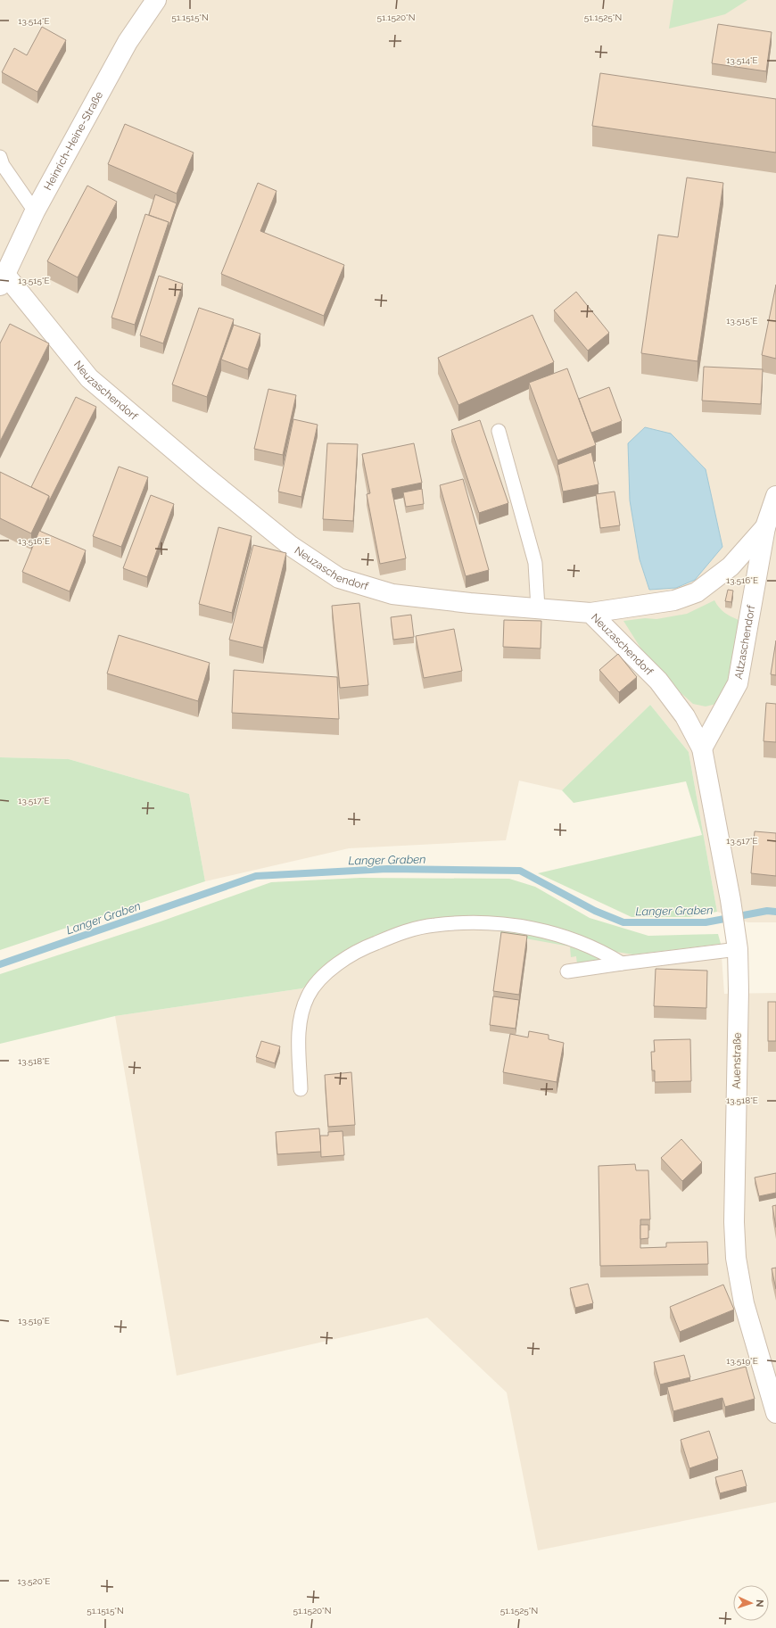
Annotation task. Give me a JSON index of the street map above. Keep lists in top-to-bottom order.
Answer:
{
  "streets": {
    "street": [
      "Heinrich-Heine-Straße",
      "Neuzaschendorf",
      "Altzaschendorf",
      "Auenstraße"
    ]
  },
  "crossings": [
    ["Heinrich-Heine-Straße", "Neuzaschendorf"],
    ["Neuzaschendorf", "Altzaschendorf"],
    ["Neuzaschendorf", "Auenstraße"],
    ["Altzaschendorf", "Auenstraße"]
  ],
  "water": ["Langer Graben"],
  "north": "right",
  "coordinates": [
    "51.1515°N",
    "51.1520°N",
    "51.1525°N",
    "13.514°E",
    "13.515°E",
    "13.516°E",
    "13.517°E",
    "13.518°E",
    "13.519°E",
    "13.520°E"
  ]
}
